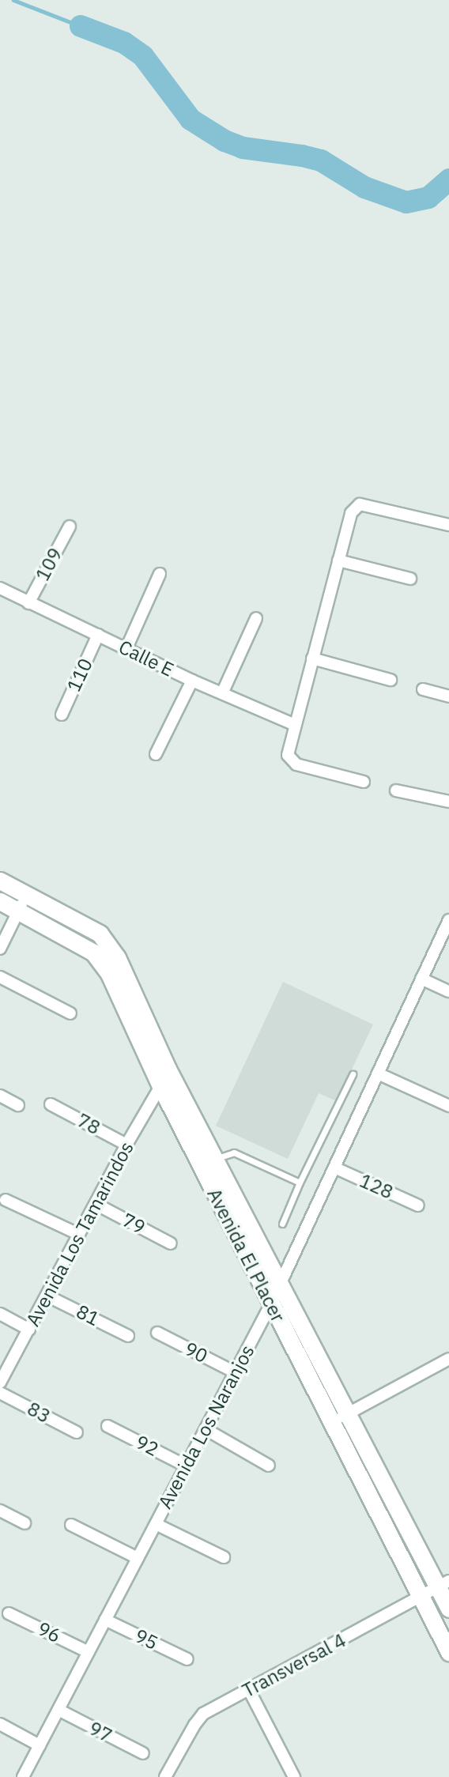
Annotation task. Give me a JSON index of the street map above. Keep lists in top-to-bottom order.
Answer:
{
  "streets": {
    "street": [
      "109",
      "Calle E",
      "110",
      "78",
      "128",
      "79",
      "Avenida Los Tamarindos",
      "Avenida El Placer",
      "81",
      "90",
      "83",
      "Avenida Los Naranjos",
      "92",
      "96",
      "95",
      "Transversal 4",
      "97"
    ]
  },
  "crossings": [
    ["109", "Calle E"],
    ["Calle E", "110"],
    ["78", "Avenida Los Tamarindos"],
    ["128", "Avenida Los Naranjos"],
    ["79", "Avenida Los Tamarindos"],
    ["Avenida Los Tamarindos", "Avenida El Placer"],
    ["Avenida Los Tamarindos", "81"],
    ["Avenida El Placer", "Avenida Los Naranjos"],
    ["Avenida El Placer", "Transversal 4"],
    ["90", "Avenida Los Naranjos"],
    ["Avenida Los Naranjos", "92"],
    ["Avenida Los Naranjos", "96"],
    ["Avenida Los Naranjos", "95"],
    ["Avenida Los Naranjos", "97"]
  ]
}
